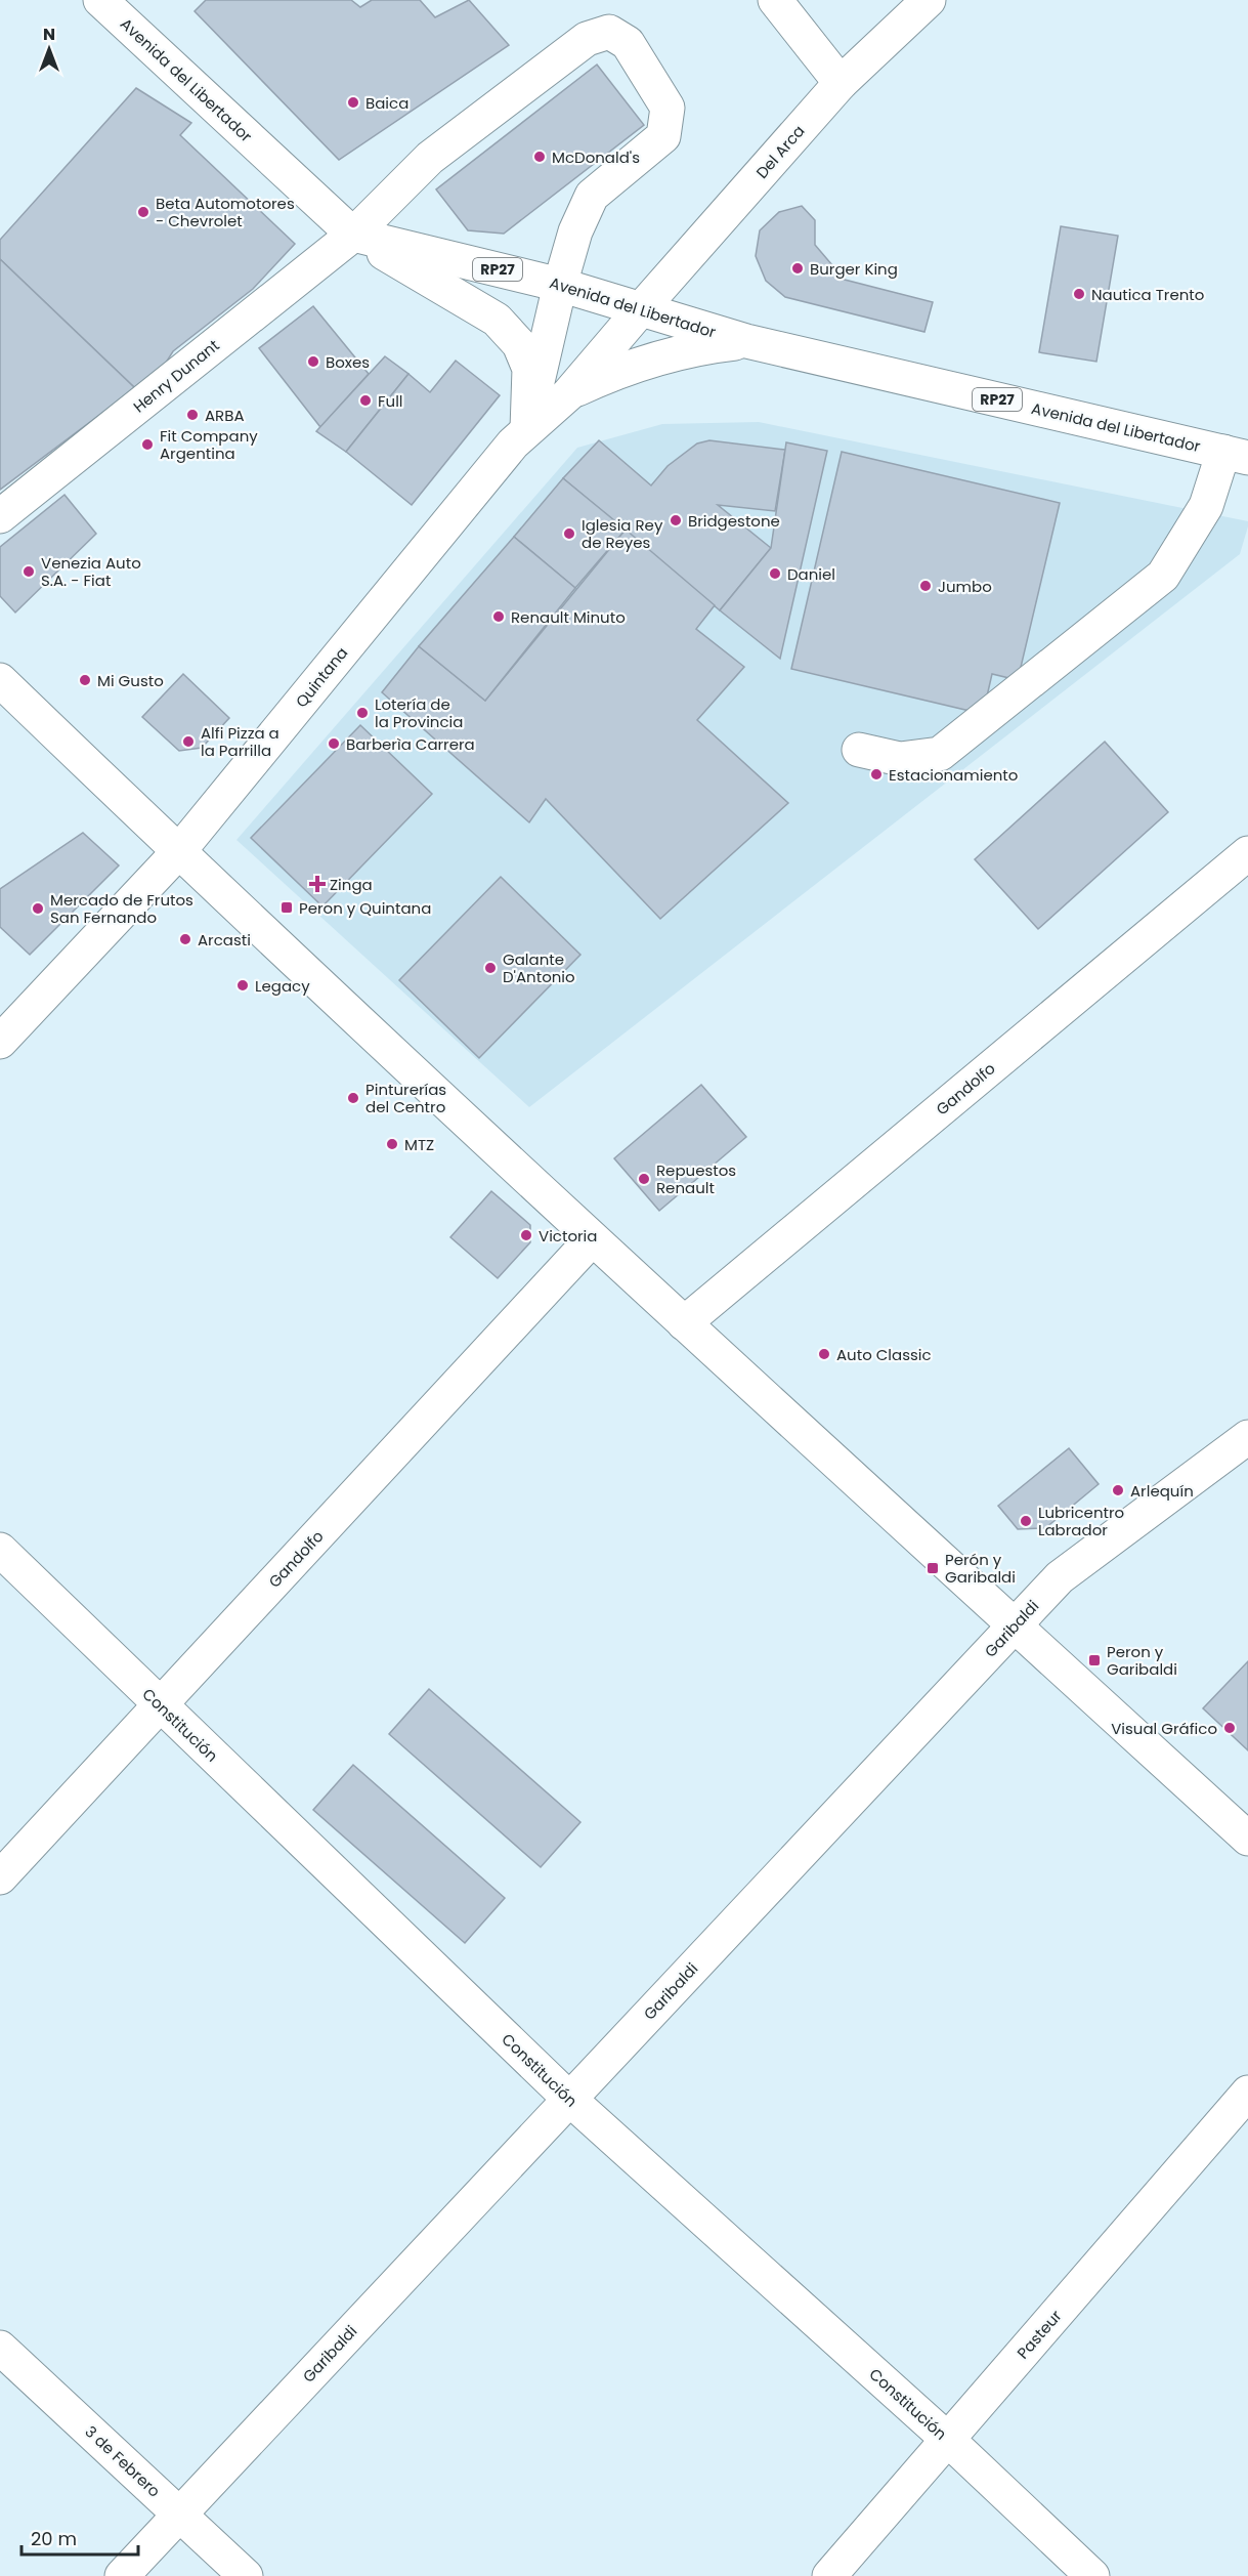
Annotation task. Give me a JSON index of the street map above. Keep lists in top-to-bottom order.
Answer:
{
  "streets": {
    "street": [
      "Avenida del Libertador",
      "Del Arca",
      "RP27",
      "Henry Dunant",
      "Quintana",
      "Gandolfo",
      "Garibaldi",
      "Constitución",
      "Pasteur",
      "3 de Febrero"
    ]
  },
  "crossings": [
    ["Avenida del Libertador", "Del Arca"],
    ["Avenida del Libertador", "RP27"],
    ["Avenida del Libertador", "Henry Dunant"],
    ["Avenida del Libertador", "Quintana"],
    ["Del Arca", "Quintana"],
    ["RP27", "Henry Dunant"],
    ["RP27", "Quintana"],
    ["Henry Dunant", "Quintana"],
    ["Gandolfo", "Constitución"],
    ["Garibaldi", "Constitución"],
    ["Garibaldi", "3 de Febrero"],
    ["Constitución", "Pasteur"]
  ],
  "places": {
    "other": [
      "Baica",
      "McDonald's",
      "Beta Automotores - Chevrolet",
      "Burger King",
      "Nautica Trento",
      "Boxes",
      "Full",
      "ARBA",
      "Fit Company Argentina",
      "Bridgestone",
      "Iglesia Rey de Reyes",
      "Venezia Auto S.A. - Fiat",
      "Daniel",
      "Jumbo",
      "Renault Minuto",
      "Mi Gusto",
      "Lotería de la Provincia",
      "Alfi Pizza a la Parrilla",
      "Barberìa Carrera",
      "Estacionamiento",
      "Mercado de Frutos San Fernando",
      "Arcasti",
      "Galante D'Antonio",
      "Legacy",
      "Pinturerías del Centro",
      "MTZ",
      "Repuestos Renault",
      "Victoria",
      "Auto Classic",
      "Arlequín",
      "Lubricentro Labrador",
      "Visual Gráfico"
    ],
    "health": ["Zinga"],
    "transit": ["Peron y Quintana", "Perón y Garibaldi", "Peron y Garibaldi"]
  },
  "scale_bar": "20 m",
  "north": "top"
}
